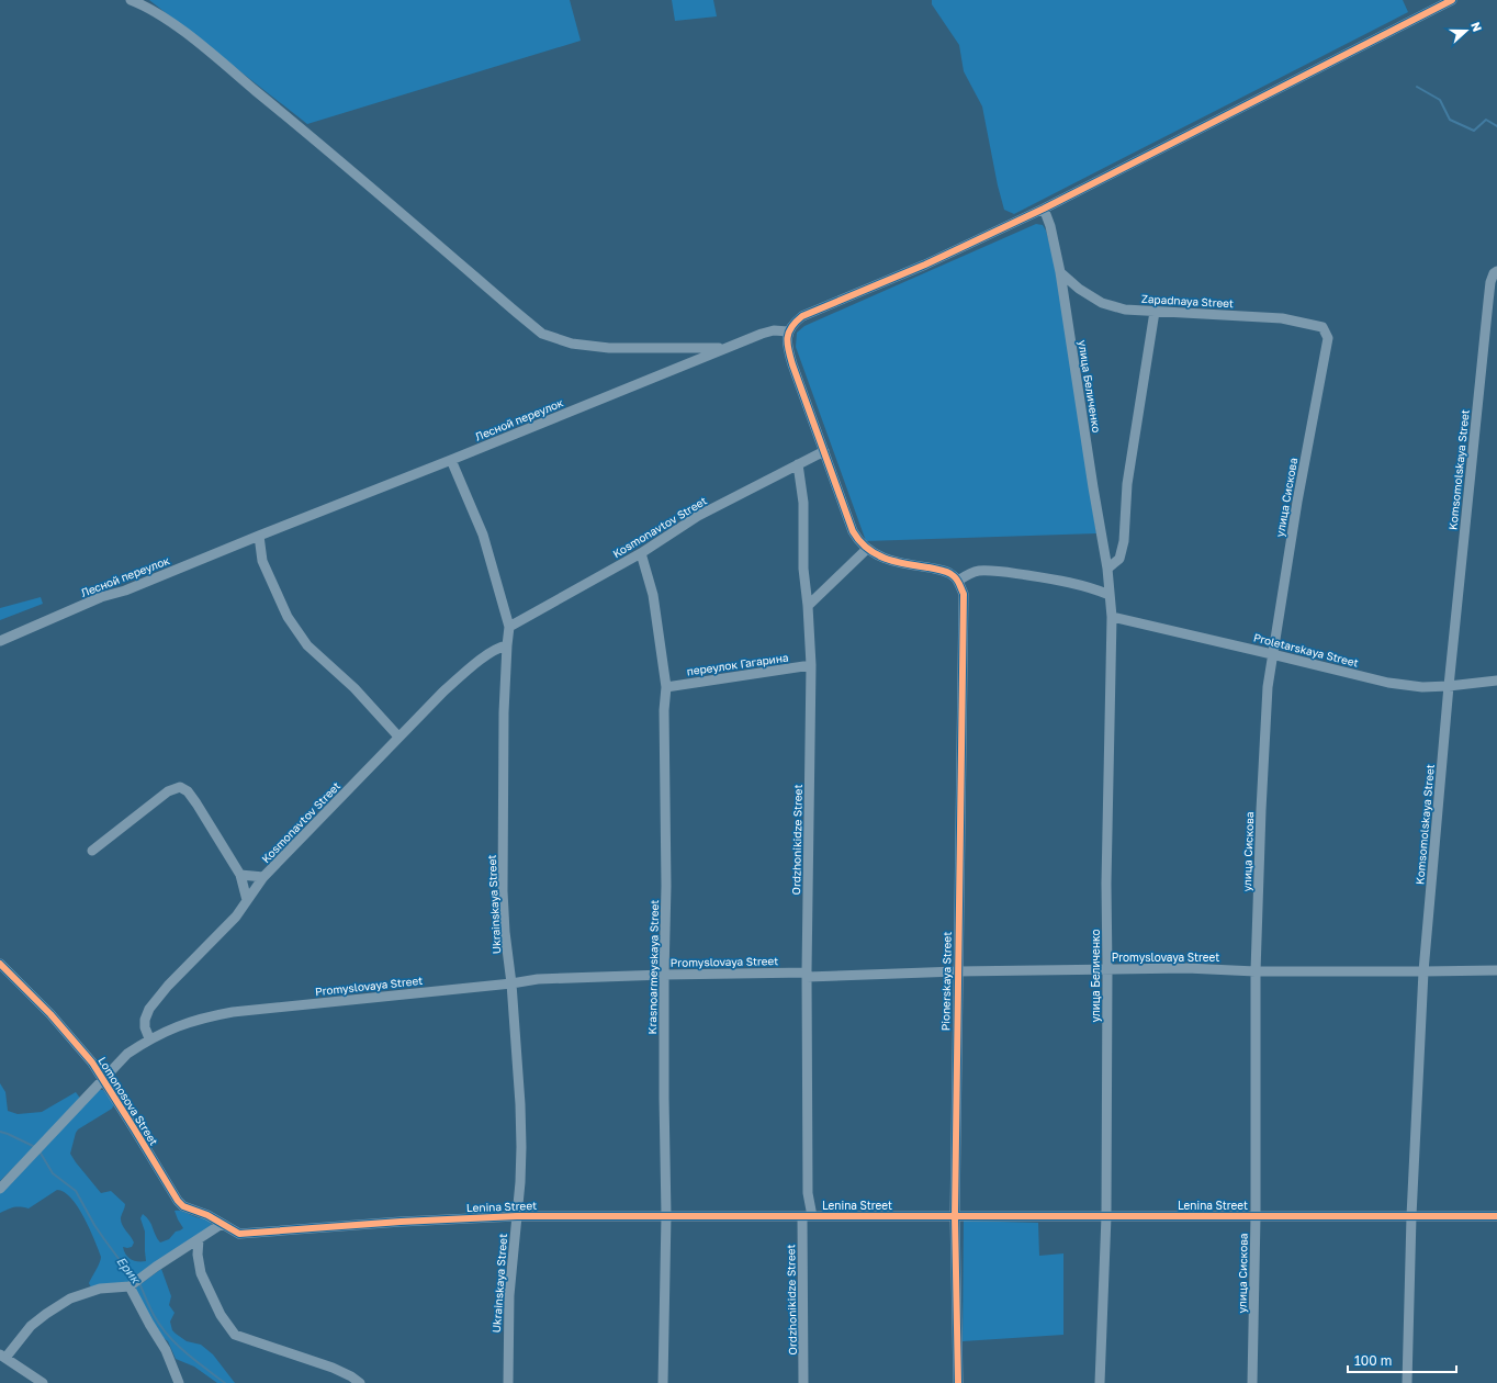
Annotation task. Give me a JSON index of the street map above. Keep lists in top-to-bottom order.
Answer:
{
  "streets": {
    "street": [
      "Zapadnaya Street",
      "улица Беличенко",
      "Лесной переулок",
      "Komsomolskaya Street",
      "улица Сискова",
      "Kosmonavtov Street",
      "Proletarskaya Street",
      "переулок Гагарина",
      "Ordzhonikidze Street",
      "Ukrainskaya Street",
      "Promyslovaya Street",
      "Krasnoarmeyskaya Street",
      "Pionerskaya Street",
      "Lomonosova Street",
      "Lenina Street"
    ]
  },
  "crossings": [
    ["Zapadnaya Street", "улица Беличенко"],
    ["Zapadnaya Street", "улица Сискова"],
    ["улица Беличенко", "Proletarskaya Street"],
    ["улица Беличенко", "Promyslovaya Street"],
    ["улица Беличенко", "Lenina Street"],
    ["Лесной переулок", "Ukrainskaya Street"],
    ["Komsomolskaya Street", "Proletarskaya Street"],
    ["Komsomolskaya Street", "Promyslovaya Street"],
    ["Komsomolskaya Street", "Lenina Street"],
    ["улица Сискова", "Proletarskaya Street"],
    ["улица Сискова", "Promyslovaya Street"],
    ["улица Сискова", "Lenina Street"],
    ["Kosmonavtov Street", "Ordzhonikidze Street"],
    ["Kosmonavtov Street", "Ukrainskaya Street"],
    ["Kosmonavtov Street", "Promyslovaya Street"],
    ["Kosmonavtov Street", "Krasnoarmeyskaya Street"],
    ["переулок Гагарина", "Ordzhonikidze Street"],
    ["переулок Гагарина", "Krasnoarmeyskaya Street"],
    ["Ordzhonikidze Street", "Promyslovaya Street"],
    ["Ordzhonikidze Street", "Lenina Street"],
    ["Ukrainskaya Street", "Promyslovaya Street"],
    ["Ukrainskaya Street", "Lenina Street"],
    ["Promyslovaya Street", "Krasnoarmeyskaya Street"],
    ["Promyslovaya Street", "Pionerskaya Street"],
    ["Promyslovaya Street", "Lomonosova Street"],
    ["Krasnoarmeyskaya Street", "Lenina Street"],
    ["Pionerskaya Street", "Lenina Street"],
    ["Lomonosova Street", "Lenina Street"]
  ],
  "water": ["Ерик"],
  "scale_bar": "100 m",
  "north": "right"
}
